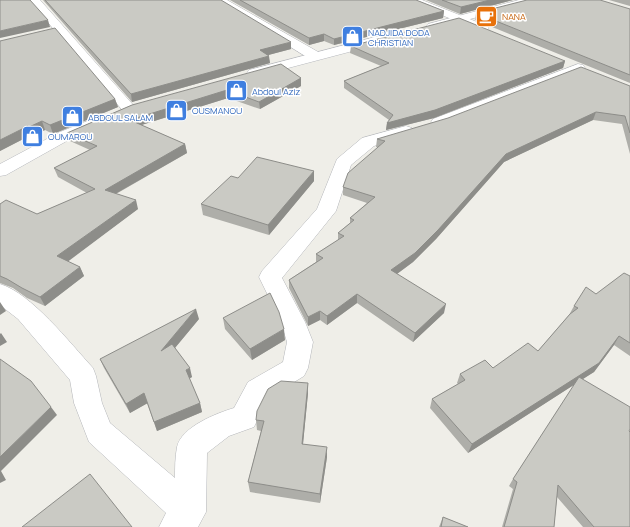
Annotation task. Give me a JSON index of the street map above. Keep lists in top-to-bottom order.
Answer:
{
  "places": {
    "cafe": ["NANA"],
    "shop": [
      "NADJIDA DODA CHRISTIAN",
      "Abdoul Aziz",
      "OUSMANOU",
      "ABDOUL SALAM",
      "OUMAROU"
    ]
  }
}
